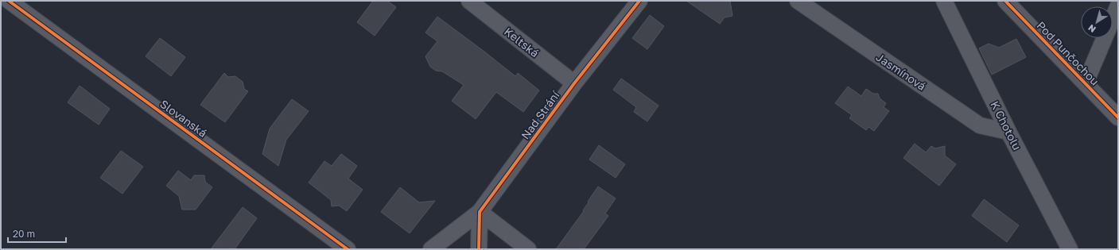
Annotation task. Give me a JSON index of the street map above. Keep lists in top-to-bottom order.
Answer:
{
  "streets": {
    "street": [
      "Keltská",
      "Pod Punčochou",
      "Jasmínová",
      "Nad Strání",
      "Slovanská",
      "K Chotolu"
    ]
  },
  "crossings": [
    ["Keltská", "Nad Strání"],
    ["Jasmínová", "K Chotolu"]
  ],
  "scale_bar": "20 m",
  "north": "bottom left"
}
